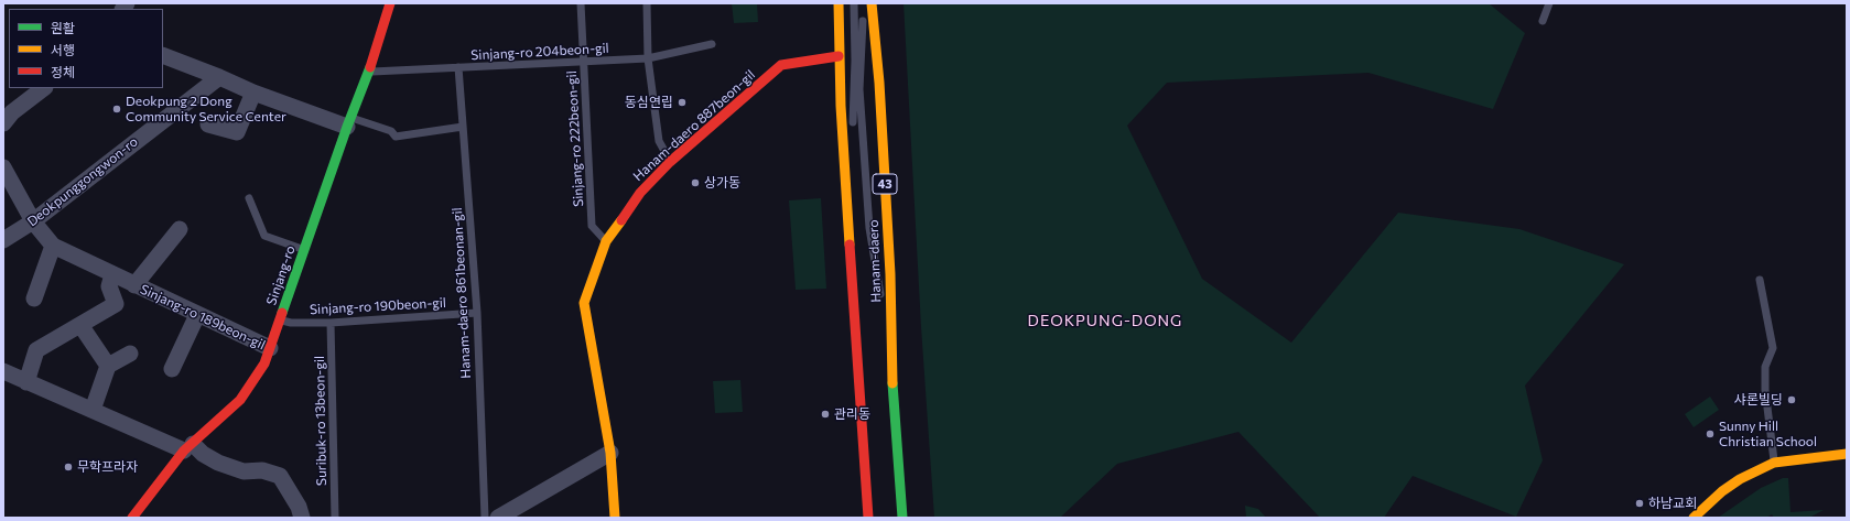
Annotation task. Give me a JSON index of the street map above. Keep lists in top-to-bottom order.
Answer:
{
  "streets": {
    "street": [
      "Hanam-daero 887beon-gil",
      "Deokpunggongwon-ro",
      "43",
      "Hanam-daero",
      "Sinjang-ro",
      "Sinjang-ro 189beon-gil"
    ],
    "lane": [
      "Sinjang-ro 204beon-gil",
      "Sinjang-ro 222beon-gil",
      "Hanam-daero 861beonan-gil",
      "Sinjang-ro 190beon-gil",
      "Suribuk-ro 13beon-gil"
    ]
  },
  "crossings": [
    ["Sinjang-ro 204beon-gil", "Sinjang-ro 222beon-gil"],
    ["Sinjang-ro 204beon-gil", "Sinjang-ro"],
    ["Sinjang-ro 204beon-gil", "Hanam-daero 861beonan-gil"],
    ["Hanam-daero 887beon-gil", "Sinjang-ro 222beon-gil"],
    ["Hanam-daero 887beon-gil", "Hanam-daero"],
    ["Deokpunggongwon-ro", "Sinjang-ro 189beon-gil"],
    ["Sinjang-ro", "Sinjang-ro 190beon-gil"],
    ["Sinjang-ro", "Sinjang-ro 189beon-gil"],
    ["Hanam-daero 861beonan-gil", "Sinjang-ro 190beon-gil"],
    ["Sinjang-ro 190beon-gil", "Suribuk-ro 13beon-gil"]
  ],
  "districts": ["DEOKPUNG-DONG"],
  "places": [
    "동심연립",
    "Deokpung 2 Dong Community Service Center",
    "상가동",
    "샤론빌딩",
    "관리동",
    "Sunny Hill Christian School",
    "무학프라자",
    "하남교회"
  ],
  "legend": ["원활", "서행", "정체"]
}
